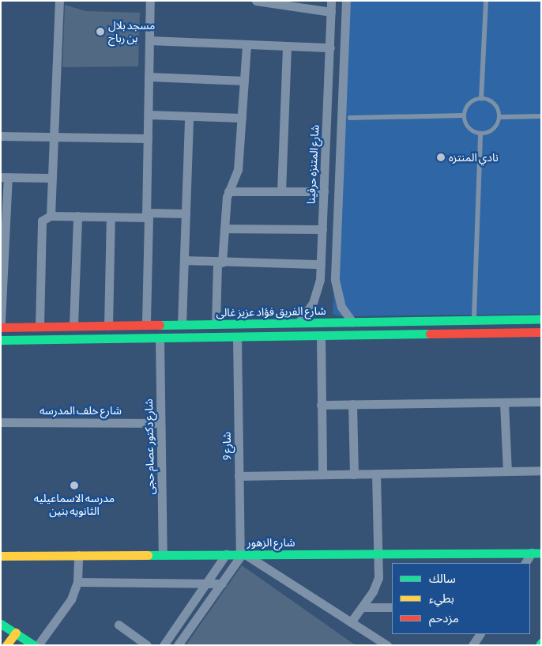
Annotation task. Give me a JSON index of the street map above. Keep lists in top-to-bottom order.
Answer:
{
  "streets": {
    "street": [
      "شارع المتنزه حرفينا",
      "شارع الفريق فؤاد عزيز غالى",
      "شارع خلف المدرسه",
      "شارع 9",
      "شارع دكتور عصام حجى",
      "شارع الزهور"
    ]
  },
  "crossings": [
    ["شارع المتنزه حرفينا", "شارع الفريق فؤاد عزيز غالى"],
    ["شارع خلف المدرسه", "شارع دكتور عصام حجى"],
    ["شارع 9", "شارع الزهور"],
    ["شارع دكتور عصام حجى", "شارع الزهور"]
  ],
  "places": ["مسجد بلال بن رباح", "نادي المنتزه", "مدرسه الاسماعيليه الثانويه بنين"],
  "legend": ["سالك", "بطيء", "مزدحم"]
}
